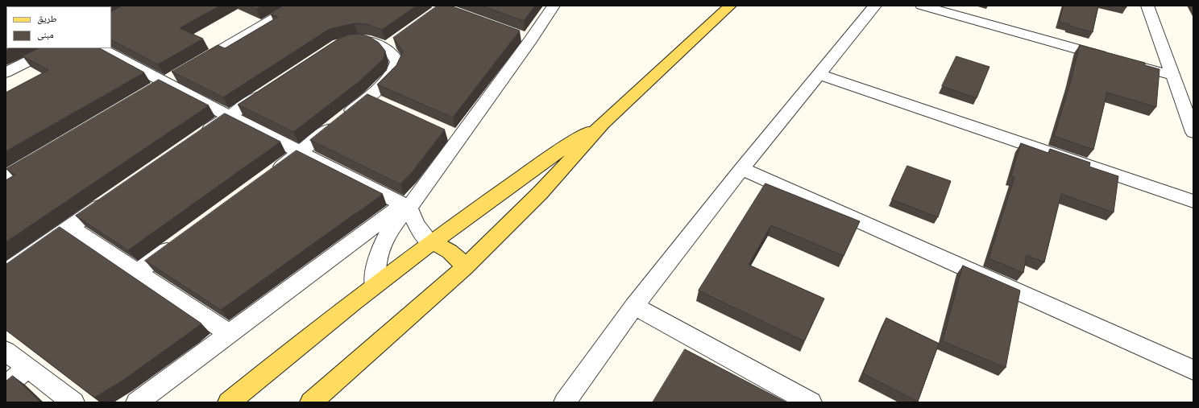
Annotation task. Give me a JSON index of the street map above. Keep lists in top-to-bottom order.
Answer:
{
  "legend": ["طريق", "مبنى"]
}
